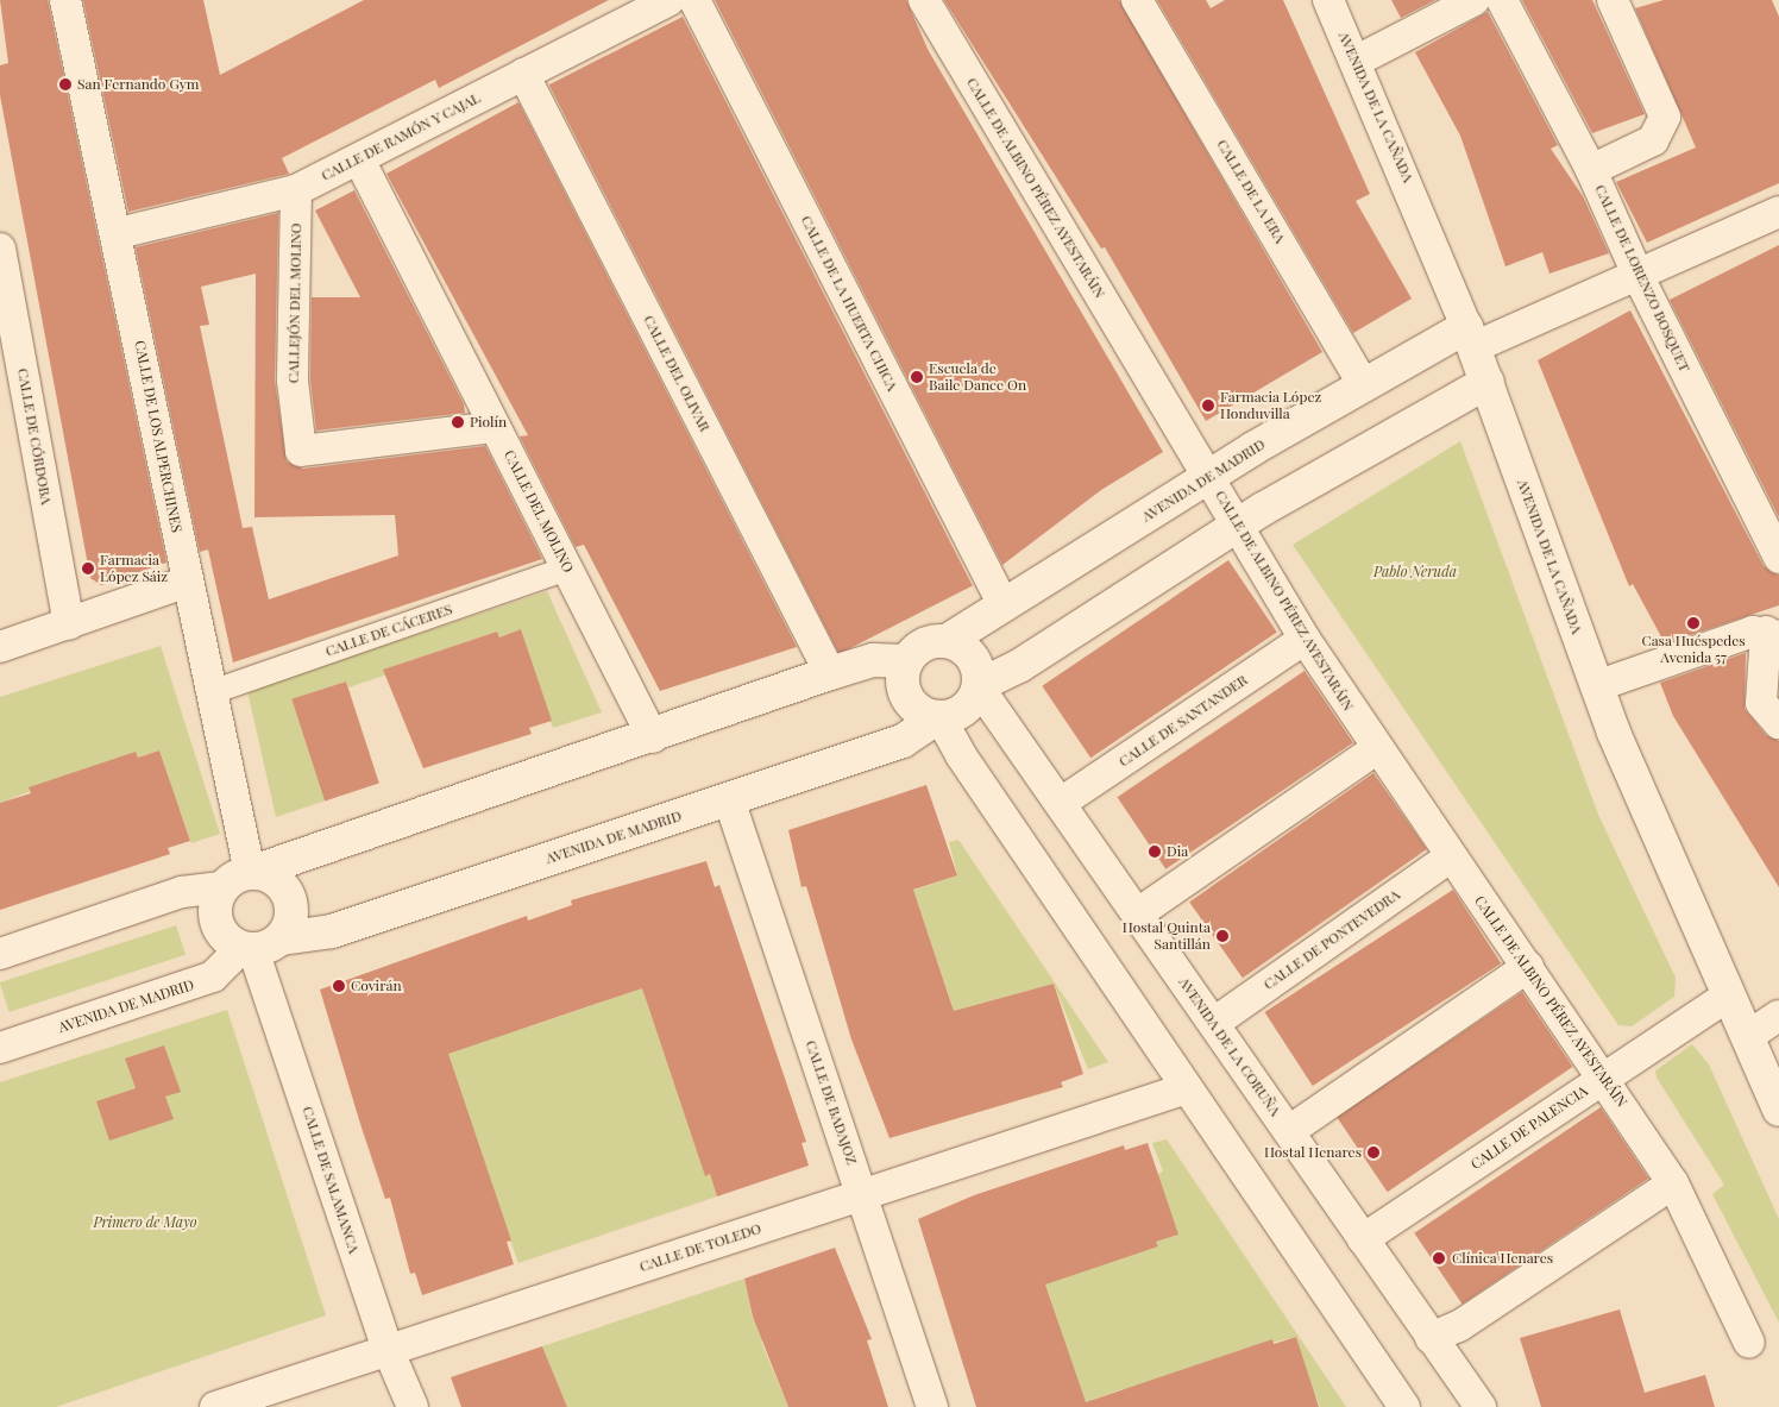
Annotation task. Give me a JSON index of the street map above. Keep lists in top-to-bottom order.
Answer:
{
  "streets": {
    "street": [
      "AVENIDA DE LA CAÑADA",
      "CALLE DE RAMÓN Y CAJAL",
      "CALLE DE ALBINO PÉREZ AYESTARÁIN",
      "CALLE DE LA ERA",
      "CALLE DE LORENZO BOSQUET",
      "CALLEJÓN DEL MOLINO",
      "CALLE DE LA HUERTA CHICA",
      "CALLE DEL OLIVAR",
      "CALLE DE CÓRDOBA",
      "CALLE DE LOS ALPERCHINES",
      "AVENIDA DE MADRID",
      "CALLE DEL MOLINO",
      "CALLE DE CÁCERES",
      "CALLE DE SANTANDER",
      "CALLE DE PONTEVEDRA",
      "AVENIDA DE LA CORUÑA",
      "CALLE DE BADAJOZ",
      "CALLE DE PALENCIA",
      "CALLE DE SALAMANCA",
      "CALLE DE TOLEDO"
    ]
  },
  "crossings": [
    ["AVENIDA DE LA CAÑADA", "AVENIDA DE MADRID"],
    ["AVENIDA DE LA CAÑADA", "CALLE DE PALENCIA"],
    ["CALLE DE RAMÓN Y CAJAL", "CALLEJÓN DEL MOLINO"],
    ["CALLE DE RAMÓN Y CAJAL", "CALLE DEL OLIVAR"],
    ["CALLE DE RAMÓN Y CAJAL", "CALLE DE LOS ALPERCHINES"],
    ["CALLE DE RAMÓN Y CAJAL", "CALLE DEL MOLINO"],
    ["CALLE DE ALBINO PÉREZ AYESTARÁIN", "AVENIDA DE MADRID"],
    ["CALLE DE ALBINO PÉREZ AYESTARÁIN", "CALLE DE SANTANDER"],
    ["CALLE DE ALBINO PÉREZ AYESTARÁIN", "CALLE DE PONTEVEDRA"],
    ["CALLE DE ALBINO PÉREZ AYESTARÁIN", "CALLE DE PALENCIA"],
    ["CALLE DE LA ERA", "AVENIDA DE MADRID"],
    ["CALLEJÓN DEL MOLINO", "CALLE DEL MOLINO"],
    ["CALLE DE LA HUERTA CHICA", "AVENIDA DE MADRID"],
    ["CALLE DE LOS ALPERCHINES", "AVENIDA DE MADRID"],
    ["CALLE DE LOS ALPERCHINES", "CALLE DE CÁCERES"],
    ["CALLE DE LOS ALPERCHINES", "CALLE DE SALAMANCA"],
    ["AVENIDA DE MADRID", "AVENIDA DE LA CORUÑA"],
    ["AVENIDA DE MADRID", "CALLE DE BADAJOZ"],
    ["AVENIDA DE MADRID", "CALLE DE SALAMANCA"],
    ["CALLE DEL MOLINO", "CALLE DE CÁCERES"],
    ["CALLE DE SANTANDER", "AVENIDA DE LA CORUÑA"],
    ["CALLE DE PONTEVEDRA", "AVENIDA DE LA CORUÑA"],
    ["AVENIDA DE LA CORUÑA", "CALLE DE PALENCIA"],
    ["CALLE DE BADAJOZ", "CALLE DE TOLEDO"],
    ["CALLE DE SALAMANCA", "CALLE DE TOLEDO"]
  ],
  "parks": ["Pablo Neruda", "Primero de Mayo"],
  "places": [
    "San Fernando Gym",
    "Escuela de Baile Dance On",
    "Farmacia López Honduvilla",
    "Piolín",
    "Farmacia López Sáiz",
    "Casa Huéspedes Avenida 57",
    "Dia",
    "Hostal Quinta Santillán",
    "Covirán",
    "Hostal Henares",
    "Clínica Henares"
  ]
}
